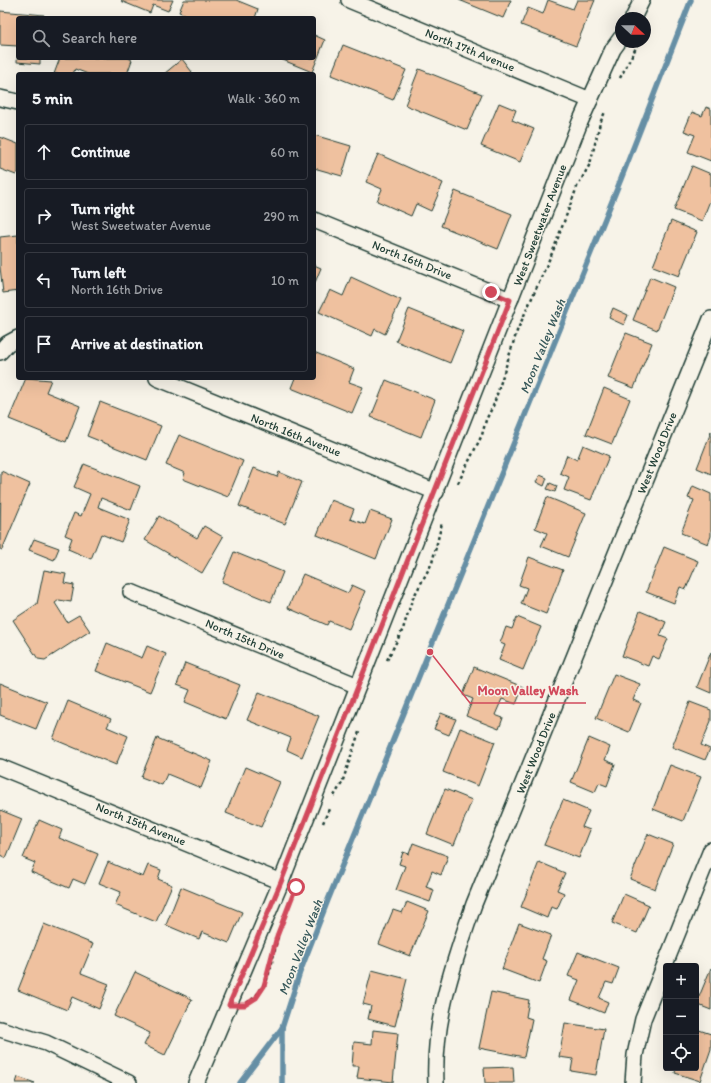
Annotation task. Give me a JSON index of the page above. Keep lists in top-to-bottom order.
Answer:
{
  "streets": {
    "street": [
      "North 17th Avenue",
      "West Sweetwater Avenue",
      "North 16th Drive",
      "North 16th Avenue",
      "West Wood Drive",
      "North 15th Drive",
      "North 15th Avenue"
    ]
  },
  "crossings": [
    ["North 17th Avenue", "West Sweetwater Avenue"],
    ["West Sweetwater Avenue", "North 16th Drive"],
    ["West Sweetwater Avenue", "North 16th Avenue"],
    ["West Sweetwater Avenue", "North 15th Drive"],
    ["West Sweetwater Avenue", "North 15th Avenue"]
  ],
  "water": ["Moon Valley Wash"],
  "places": ["Moon Valley Wash"],
  "north": "right",
  "page": {
    "search": "Search here",
    "heading": ["5 min", "Walk · 360 m"],
    "list": [
      ["Continue", "60 m"],
      ["Turn right", "West Sweetwater Avenue", "290 m"],
      ["Turn left", "North 16th Drive", "10 m"],
      "Arrive at destination"
    ],
    "map_buttons": ["+", "−"]
  }
}
